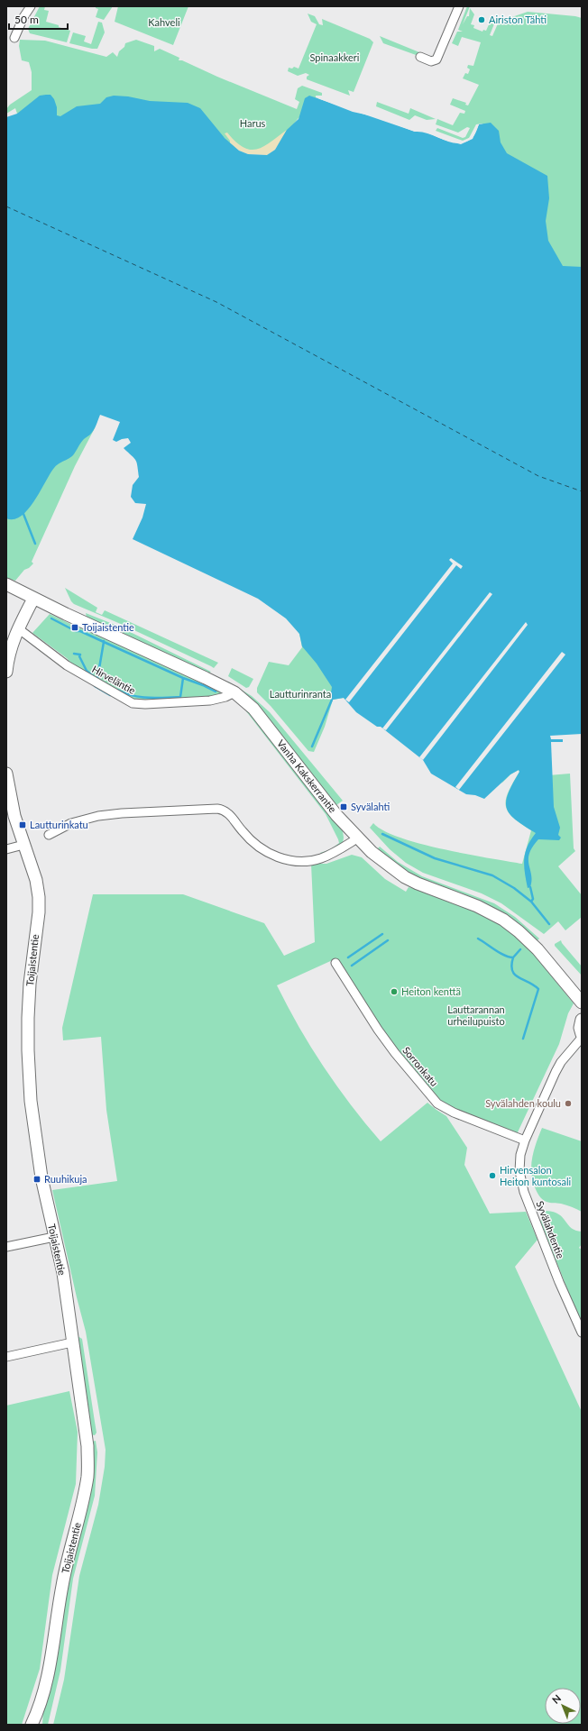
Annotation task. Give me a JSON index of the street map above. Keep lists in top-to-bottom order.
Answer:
{
  "streets": {
    "street": [
      "Hirveläntie",
      "Vanha Kakskerrantie",
      "Toijaistentie",
      "Sorronkatu",
      "Syvälahdentie"
    ]
  },
  "crossings": [
    ["Hirveläntie", "Vanha Kakskerrantie"],
    ["Sorronkatu", "Syvälahdentie"]
  ],
  "parks": [
    "Kahveli",
    "Spinaakkeri",
    "Harus",
    "Lautturinranta",
    "Lauttarannan urheilupuisto"
  ],
  "places": {
    "other": [
      "Airiston Tähti",
      "Heiton kenttä",
      "Syvälahden koulu",
      "Hirvensalon Heiton kuntosali"
    ],
    "transit": [
      "Toijaistentie",
      "Syvälahti",
      "Lautturinkatu",
      "Ruuhikuja"
    ]
  },
  "scale_bar": "50 m",
  "north": "top left"
}
